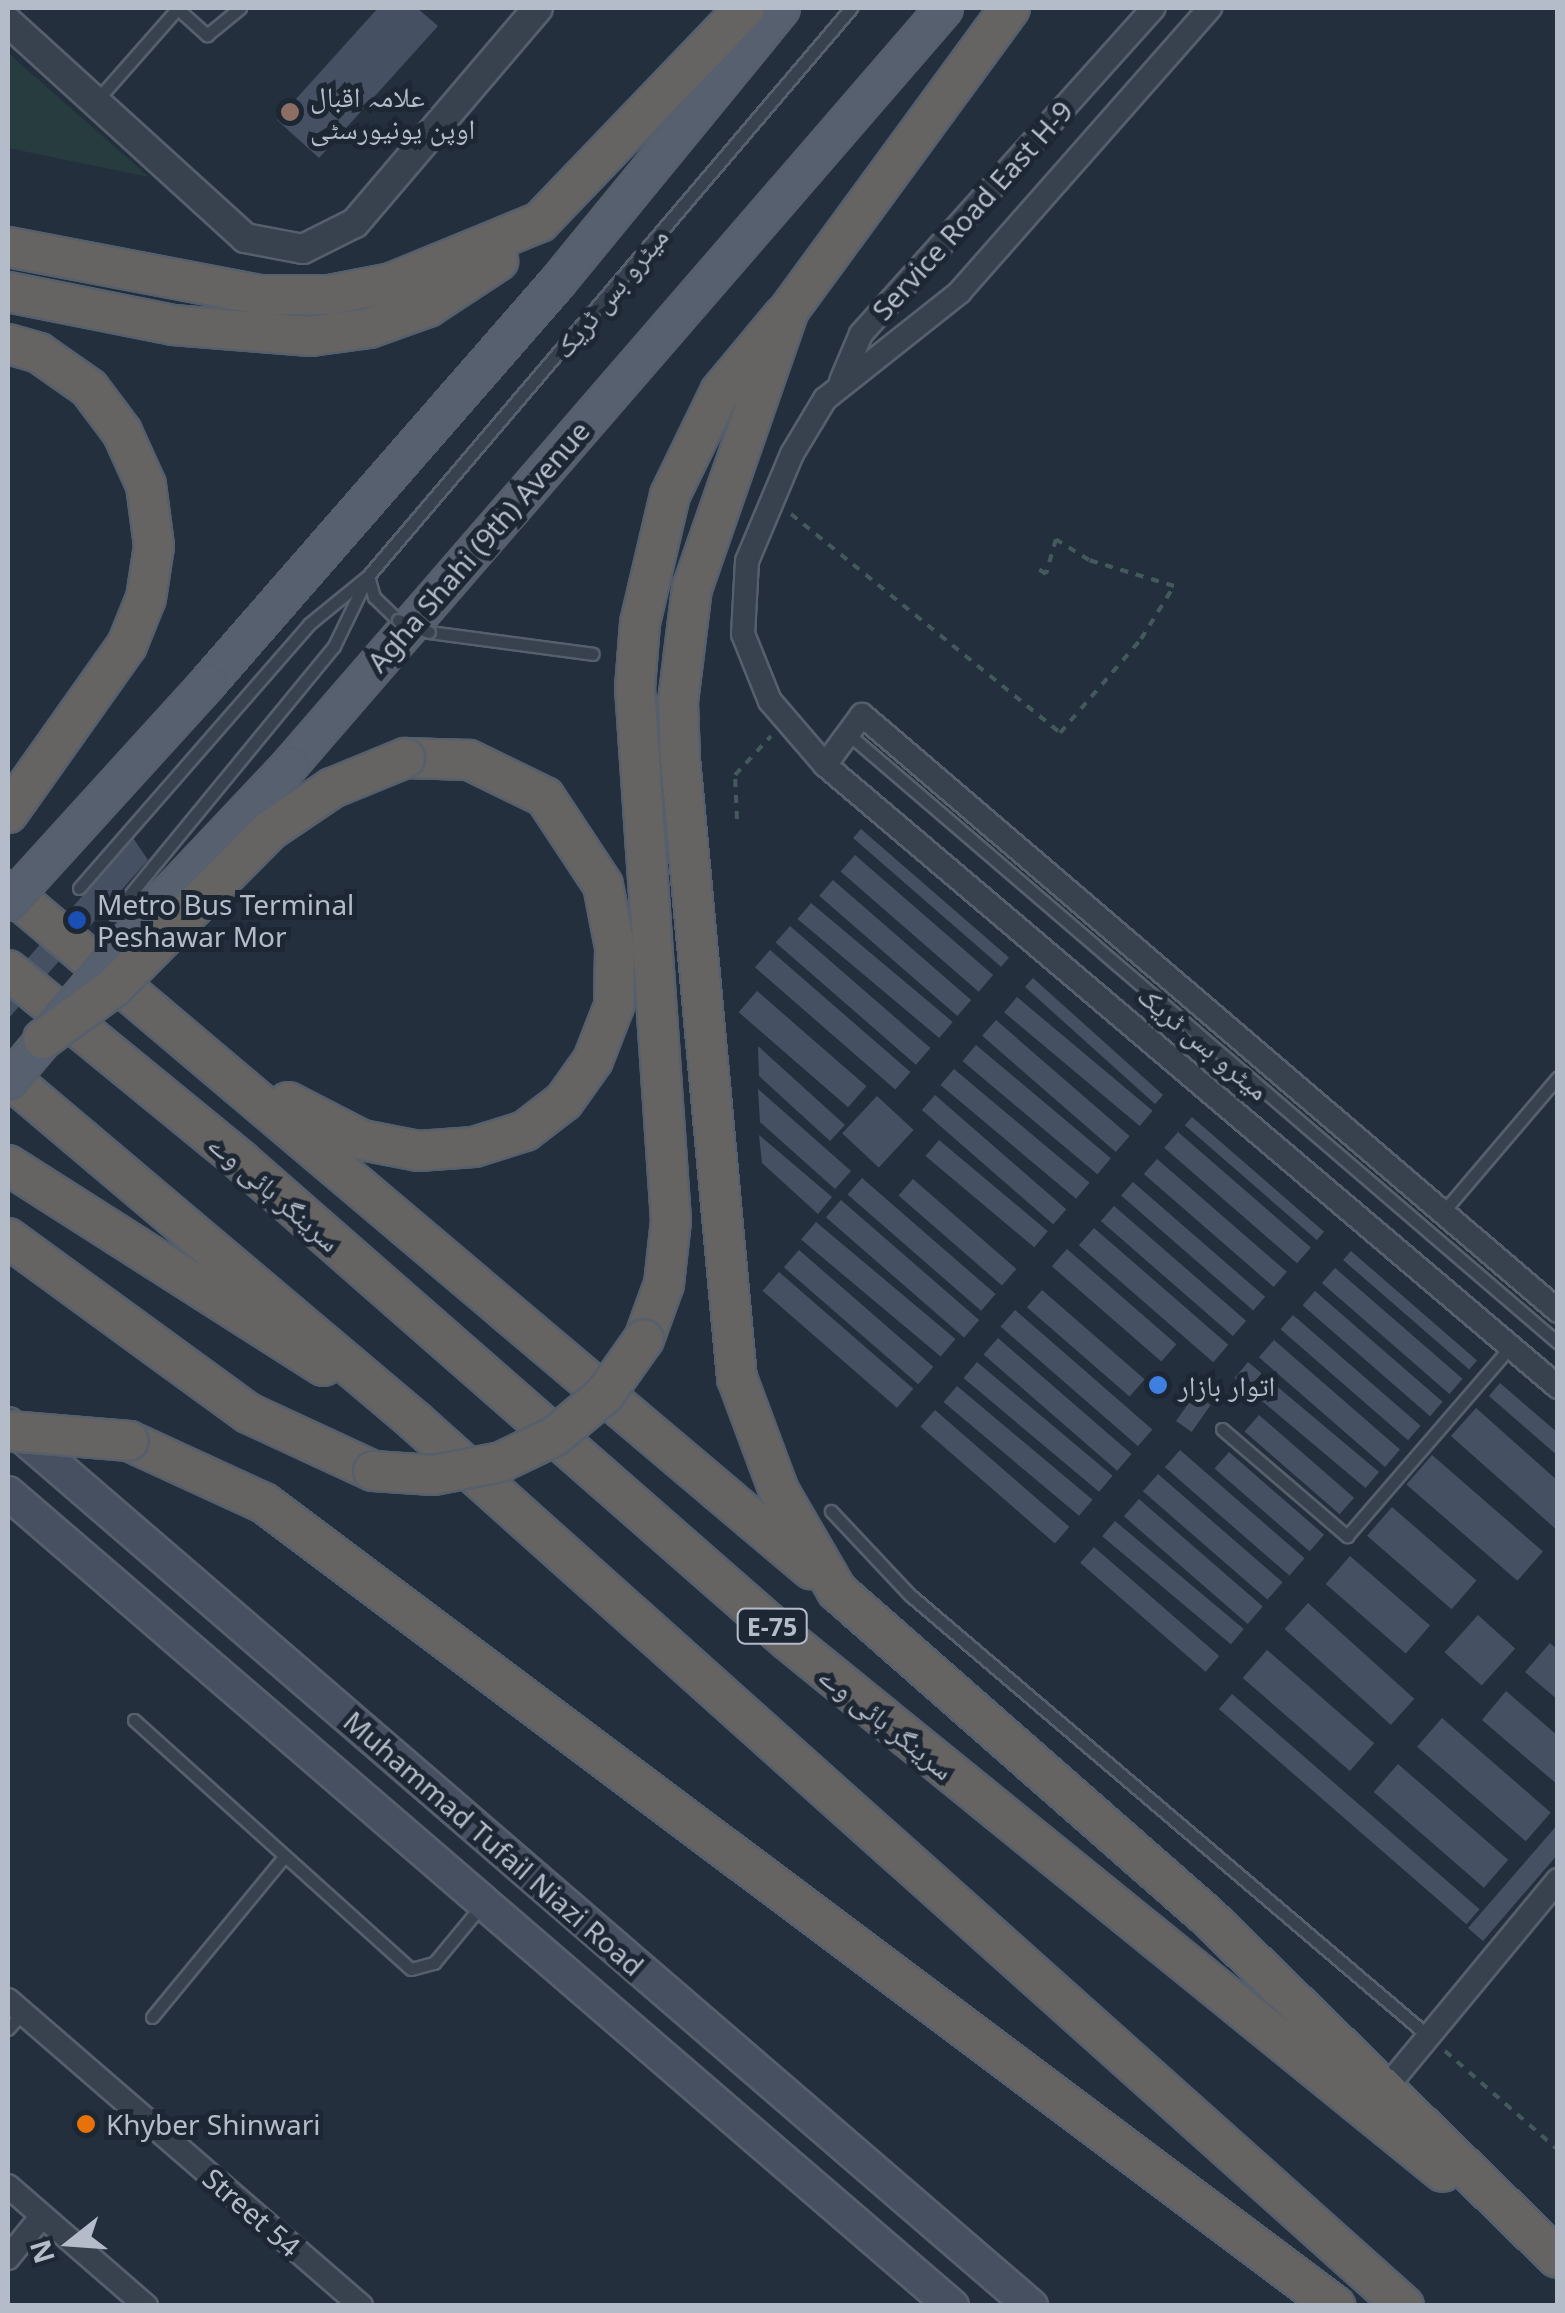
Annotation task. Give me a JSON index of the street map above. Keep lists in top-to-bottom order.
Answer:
{
  "streets": {
    "highway": ["سرینگر ہائی وے", "E-75"],
    "main road": ["Agha Shahi (9th) Avenue", "Muhammad Tufail Niazi Road"],
    "street": ["Service Road East H-9", "Street 54"],
    "lane": ["میٹرو بس ٹریک"]
  },
  "places": [
    "علامہ اقبال اوپن یونیورسٹی",
    "Metro Bus Terminal Peshawar Mor",
    "اتوار بازار",
    "Khyber Shinwari"
  ],
  "north": "left"
}
